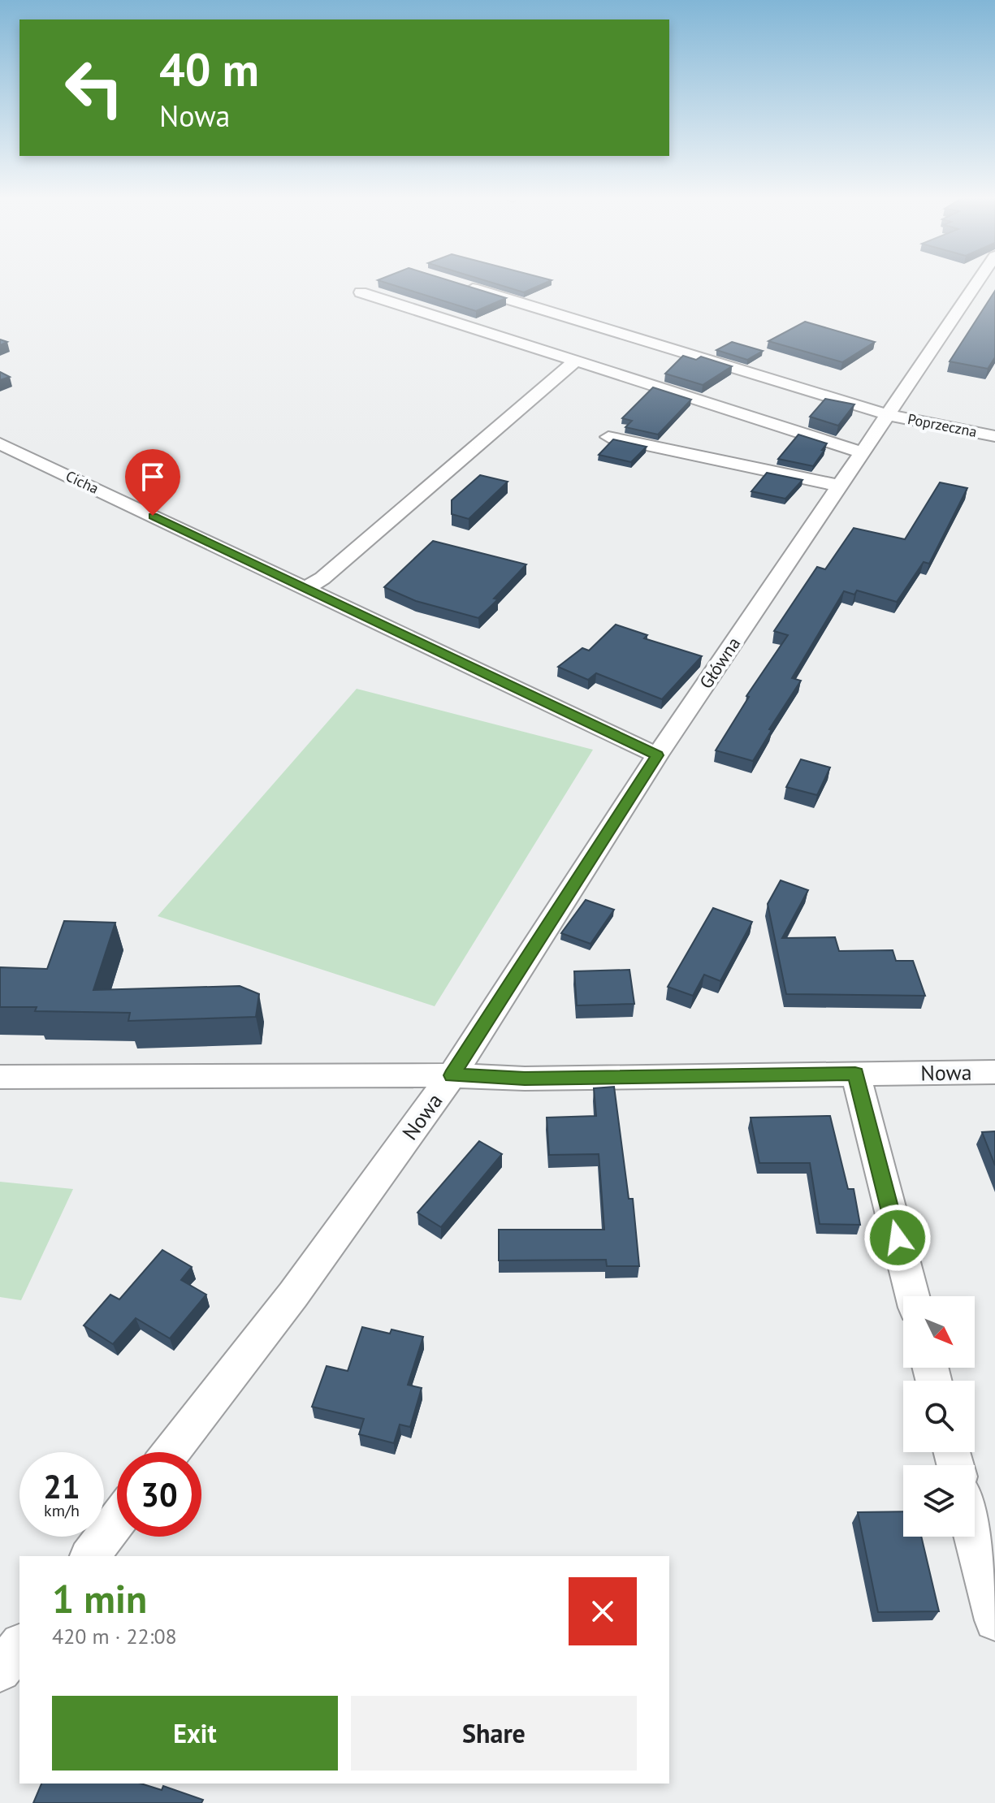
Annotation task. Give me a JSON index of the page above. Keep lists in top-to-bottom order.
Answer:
{
  "streets": {
    "street": [
      "Poprzeczna",
      "Cicha",
      "Główna",
      "Nowa"
    ]
  },
  "crossings": [
    ["Poprzeczna", "Główna"],
    ["Cicha", "Główna"],
    ["Główna", "Nowa"]
  ],
  "north": "bottom right",
  "page": {
    "turn": ["40 m", "Nowa"],
    "speed": "21 km/h",
    "limit": "30",
    "heading": ["1 min", "420 m · 22:08"],
    "buttons": ["Exit", "Share"]
  }
}
